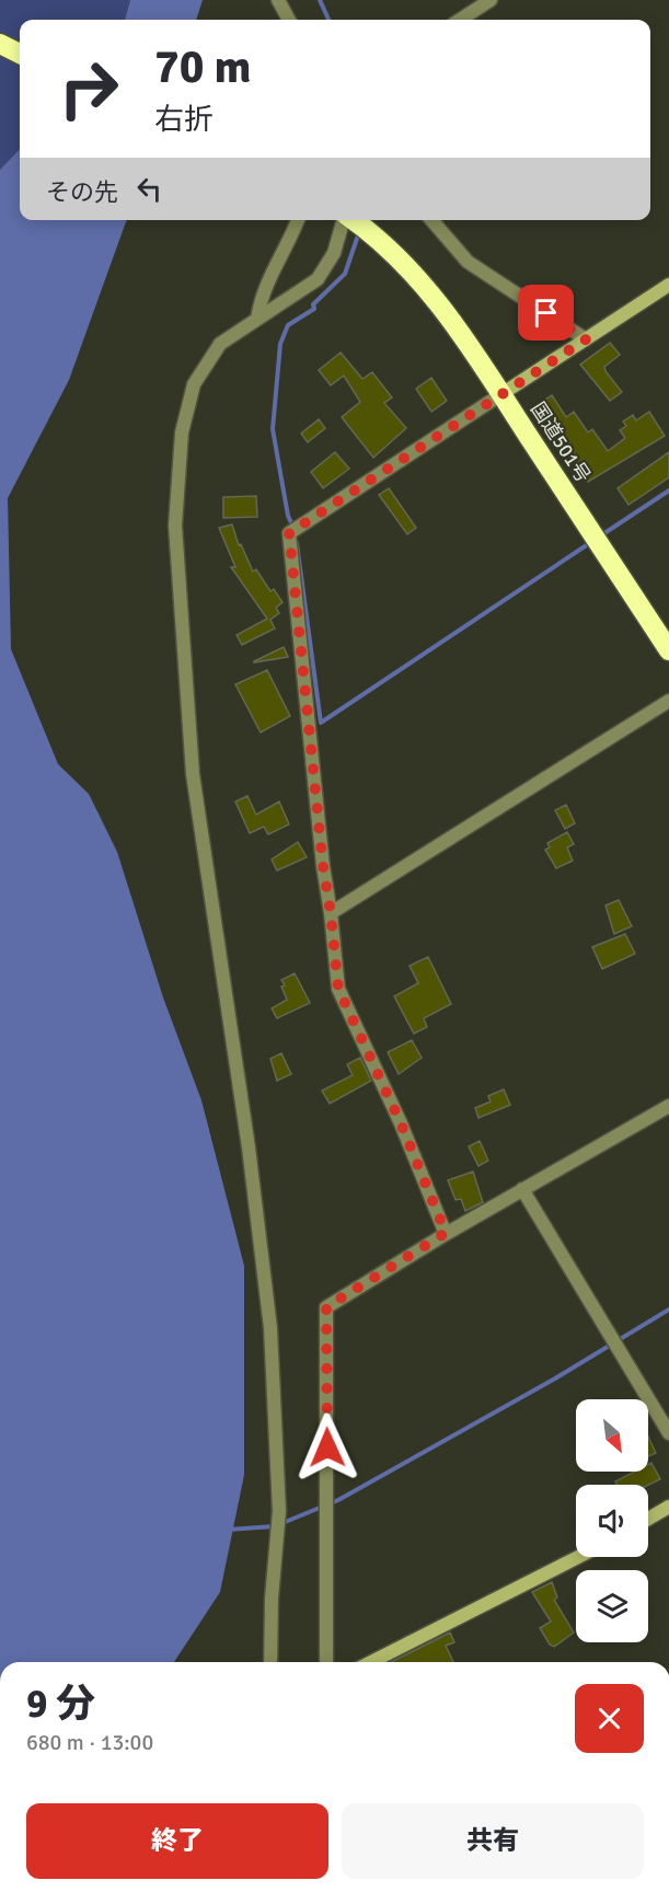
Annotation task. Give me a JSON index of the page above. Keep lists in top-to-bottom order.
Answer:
{
  "streets": {
    "highway": ["国道501号"]
  },
  "north": "bottom right",
  "page": {
    "turn": ["70 m", "右折"],
    "then": "その先",
    "heading": ["9 分", "680 m · 13:00"],
    "buttons": ["終了", "共有"]
  }
}
